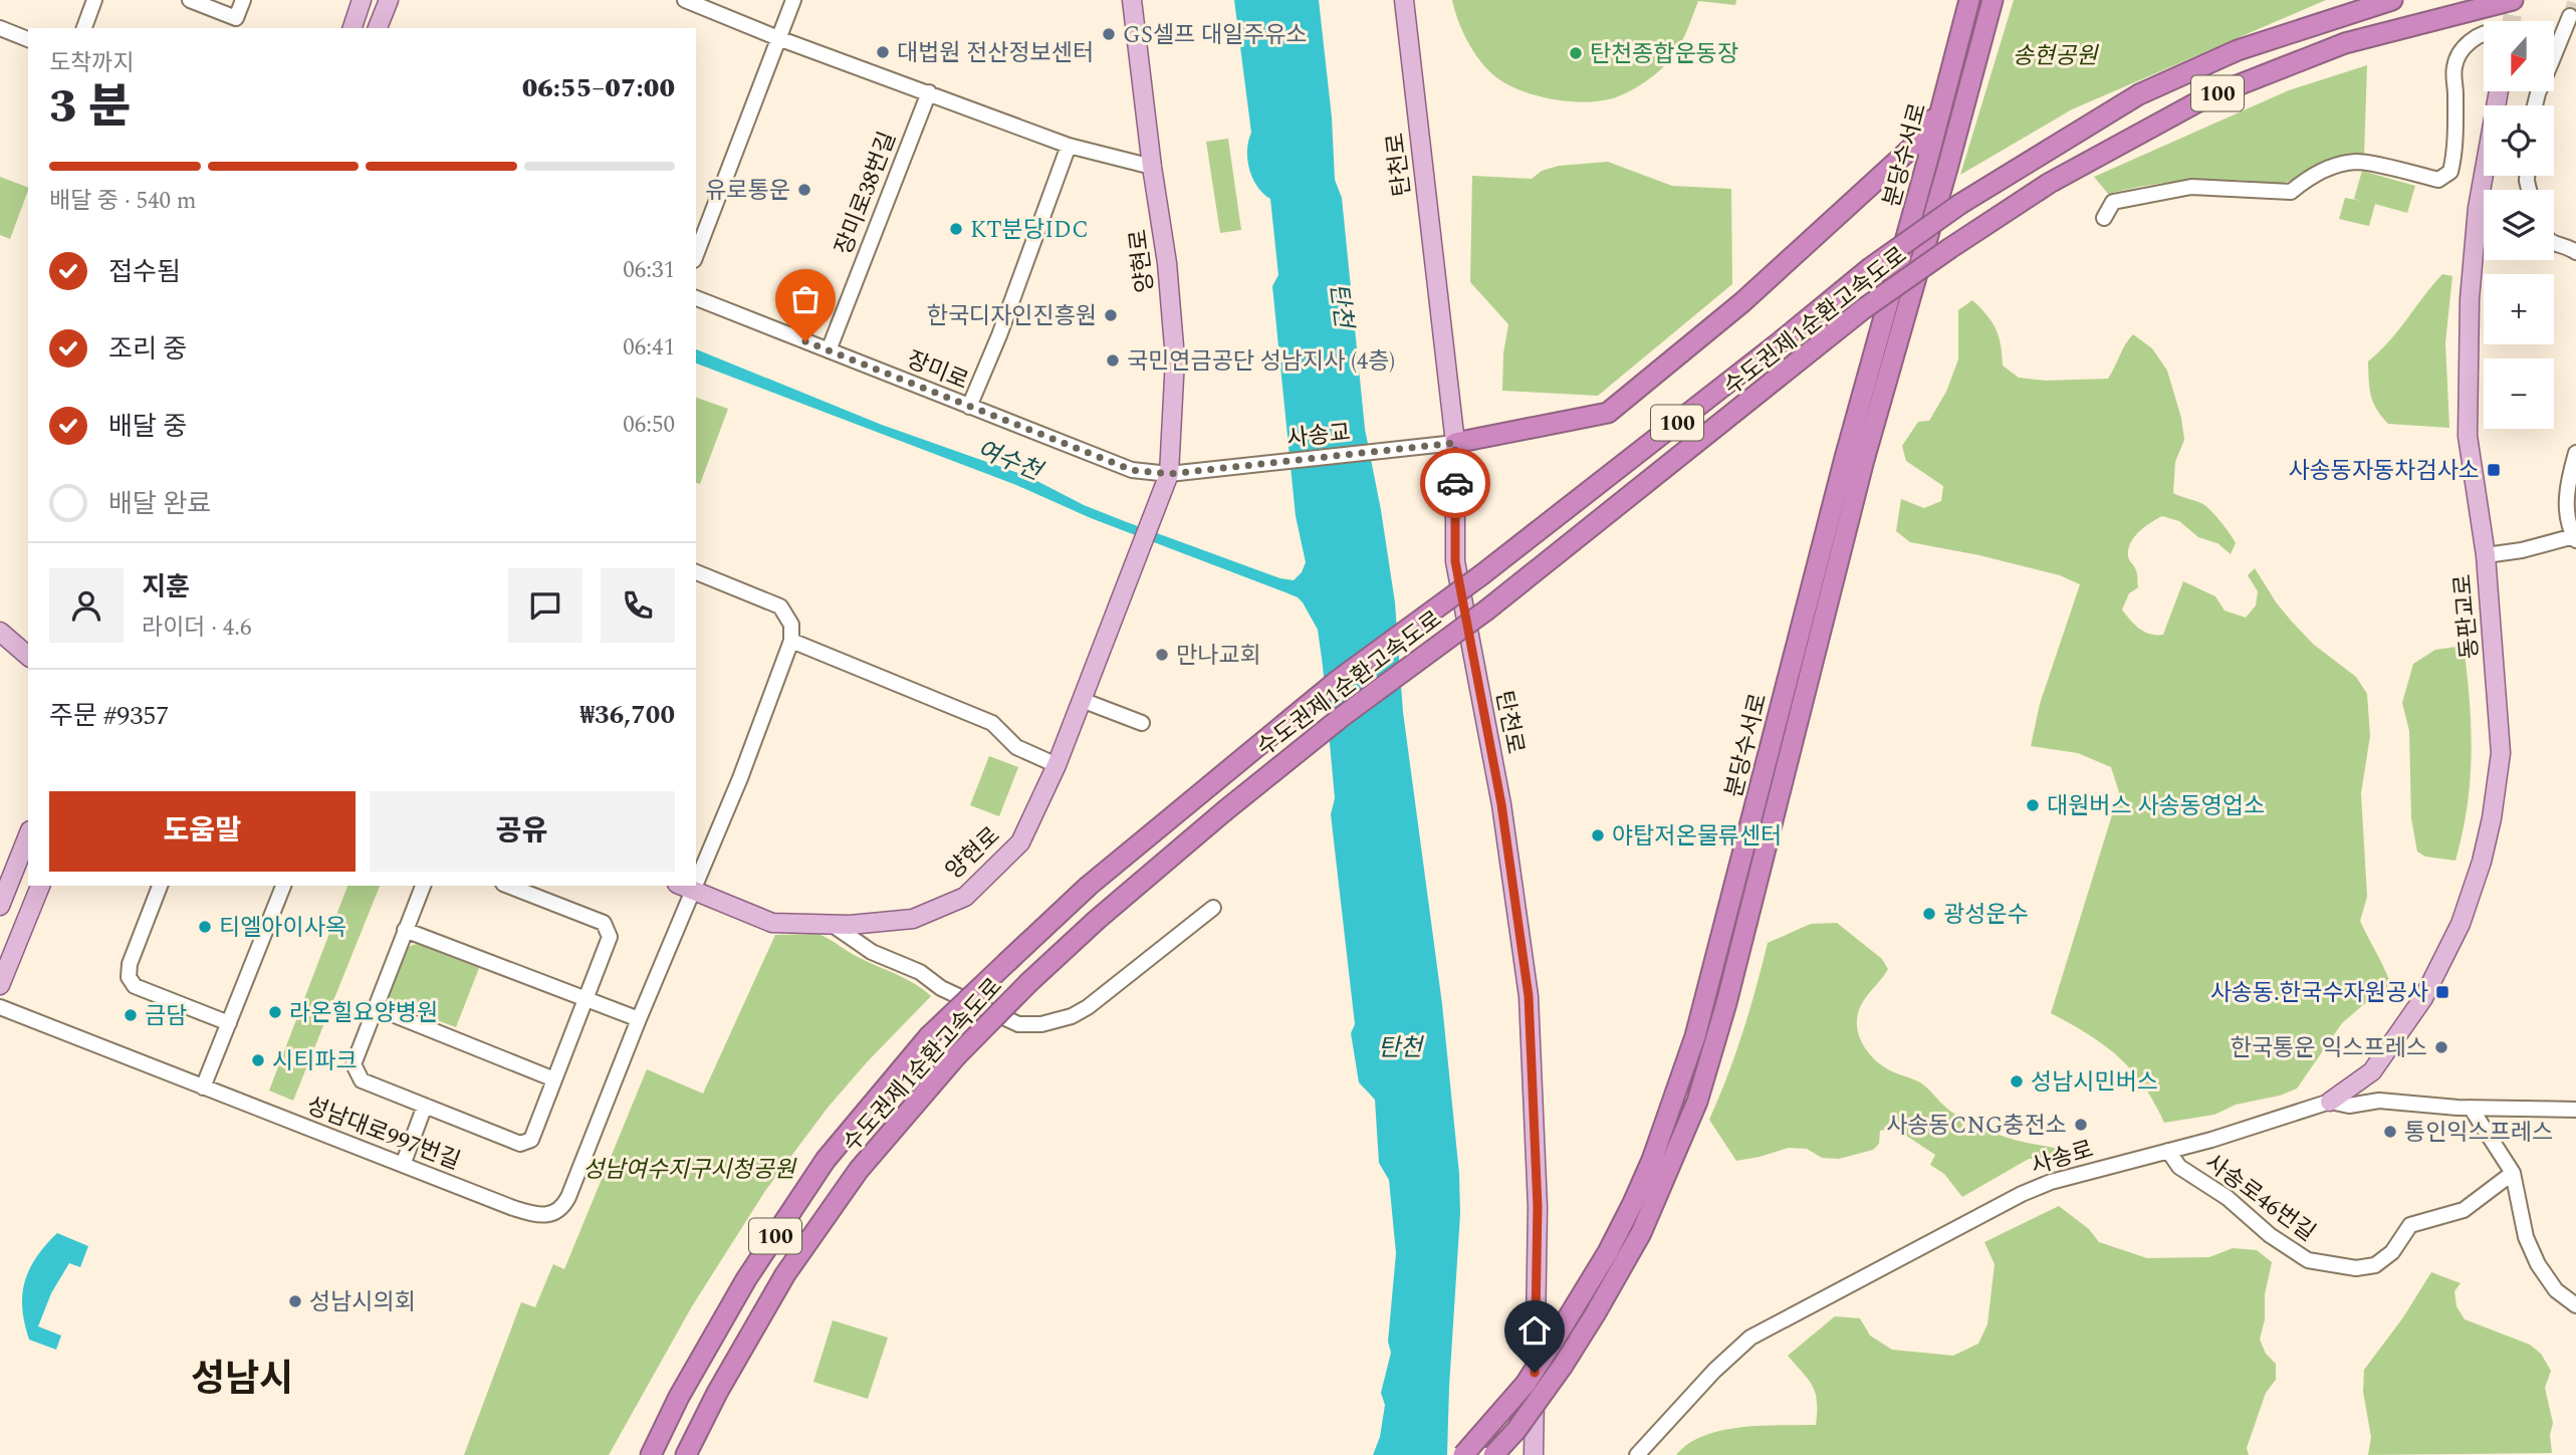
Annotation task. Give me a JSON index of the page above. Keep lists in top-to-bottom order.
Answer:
{
  "streets": {
    "highway": ["100", "분당수서로", "수도권제1순환고속도로"],
    "main road": ["탄천로", "양현로", "동판교로"],
    "street": [
      "장미로38번길",
      "장미로",
      "사송교",
      "성남대로997번길",
      "사송로",
      "사송로46번길"
    ]
  },
  "crossings": [
    ["탄천로", "사송교"],
    ["장미로38번길", "장미로"],
    ["양현로", "장미로"],
    ["양현로", "성남대로997번길"],
    ["장미로", "사송교"],
    ["동판교로", "사송로"],
    ["사송로", "사송로46번길"]
  ],
  "districts": ["성남시"],
  "water": ["탄천", "여수천"],
  "parks": ["송현공원", "성남여수지구시청공원"],
  "places": {
    "other": [
      "GS셀프 대일주유소",
      "대법원 전산정보센터",
      "탄천종합운동장",
      "유로통운",
      "KT분당IDC",
      "한국디자인진흥원",
      "국민연금공단 성남지사 (4층)",
      "만나교회",
      "대원버스 사송동영업소",
      "야탑저온물류센터",
      "광성운수",
      "티엘아이사옥",
      "라온힐요양병원",
      "금담",
      "한국통운 익스프레스",
      "시티파크",
      "성남시민버스",
      "사송동CNG충전소",
      "통인익스프레스",
      "성남시의회"
    ],
    "transit": ["사송동자동차검사소", "사송동.한국수자원공사"]
  },
  "north": "bottom",
  "page": {
    "map_buttons": ["+", "−"],
    "heading": ["3 분", "도착까지", "06:55–07:00"],
    "panel": [
      "지훈",
      "라이더 · 4.6",
      "주문 #9357",
      "₩36,700"
    ],
    "bar": "배달 중 · 540 m",
    "list": [
      ["접수됨", "06:31"],
      ["조리 중", "06:41"],
      ["배달 중", "06:50"],
      "배달 완료"
    ],
    "buttons": ["도움말", "공유"]
  }
}
